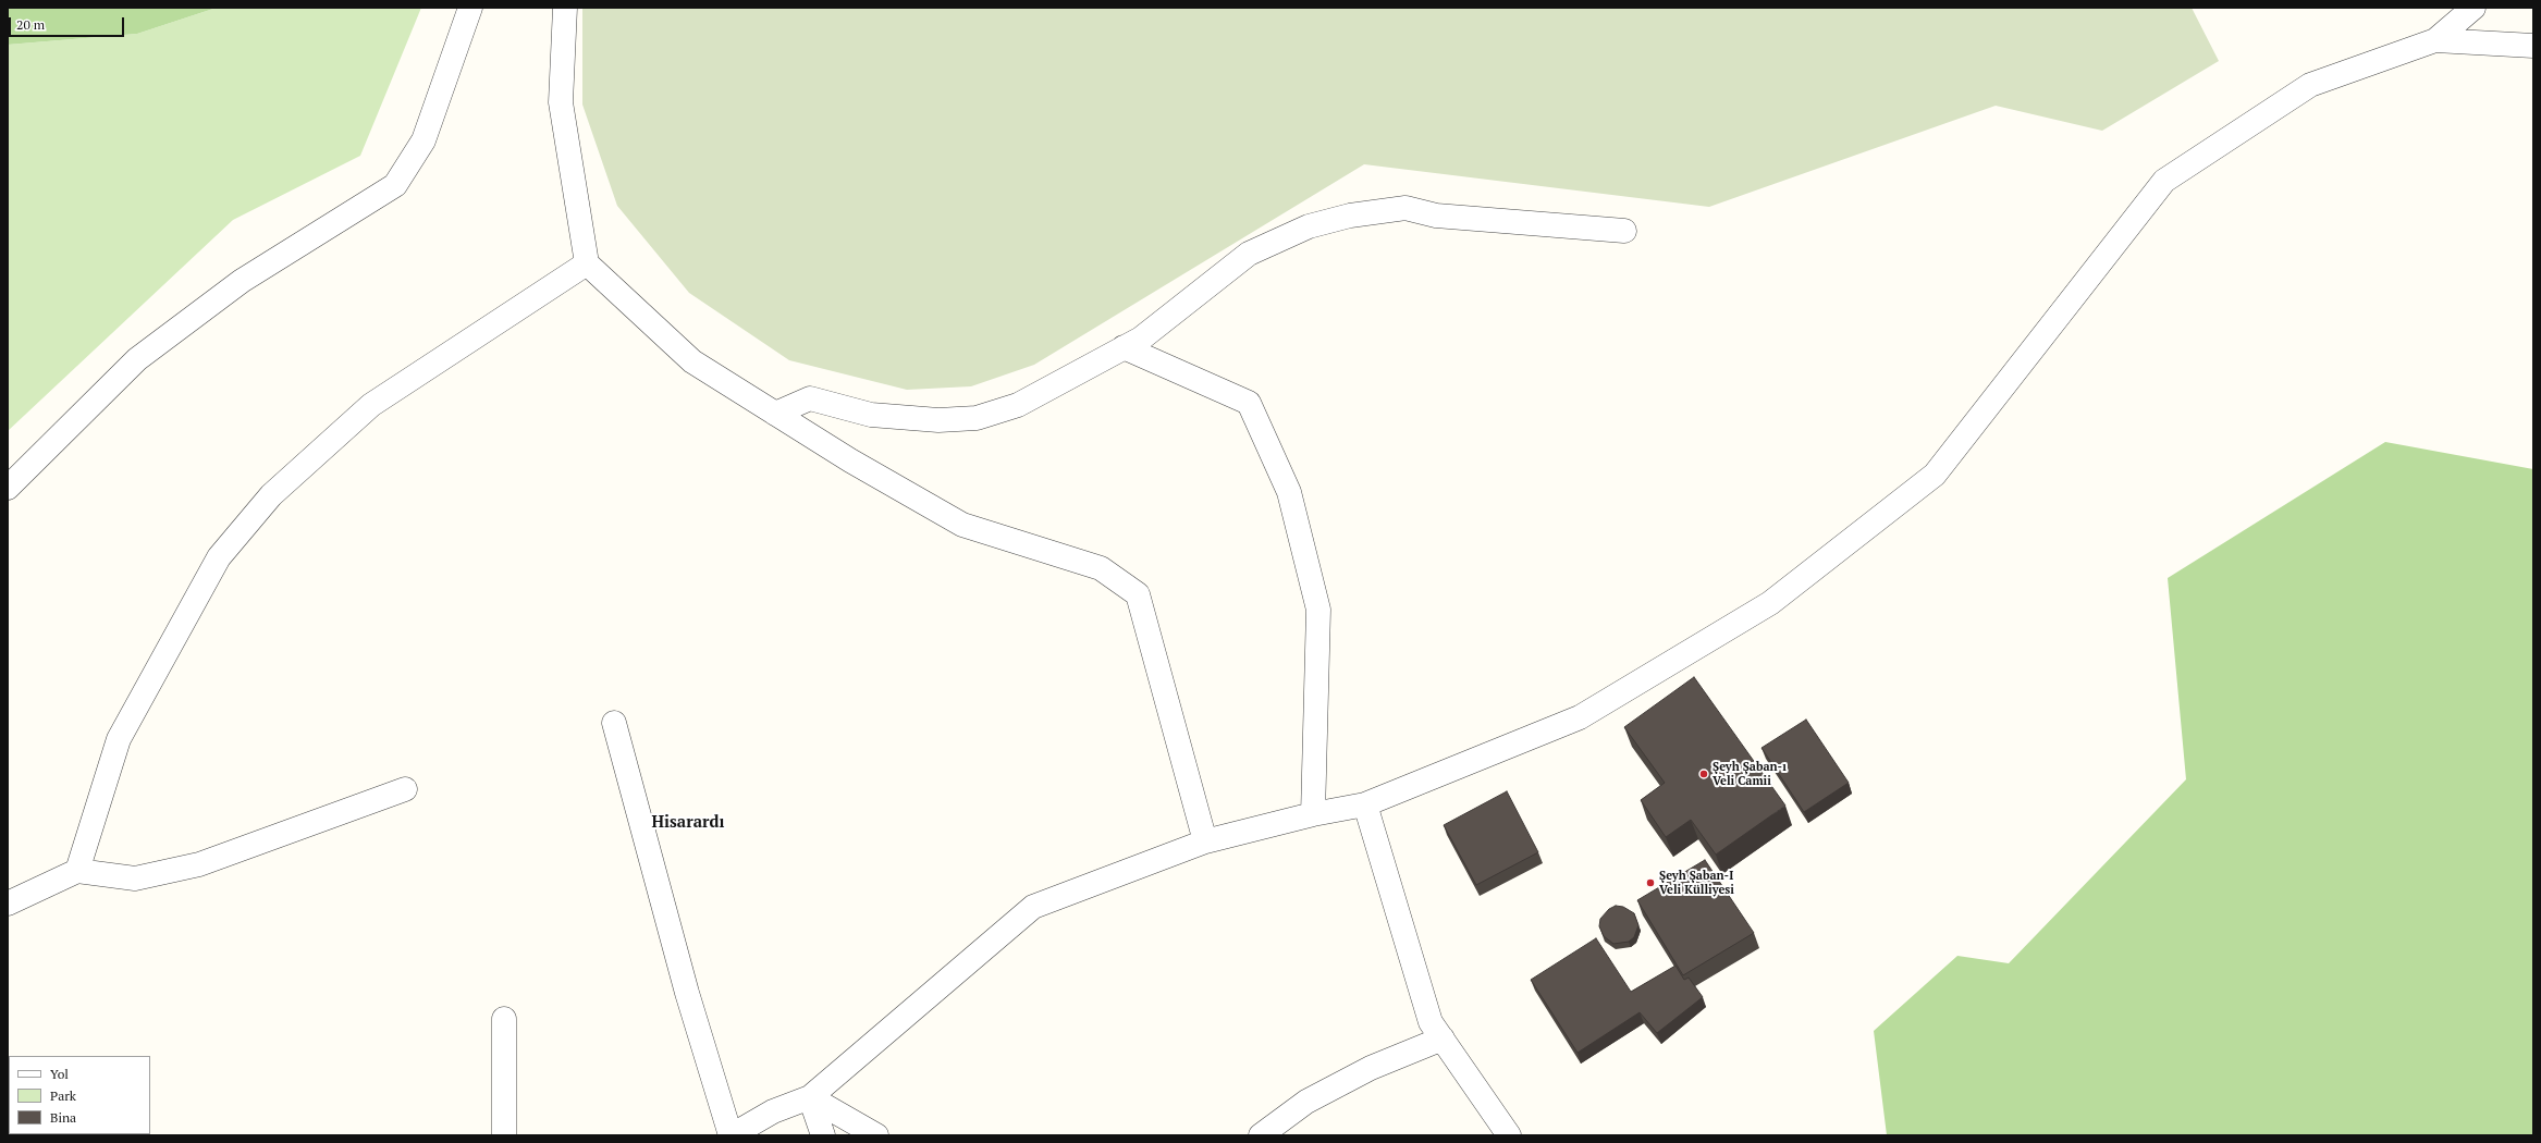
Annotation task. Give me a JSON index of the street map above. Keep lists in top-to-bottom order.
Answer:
{
  "districts": ["Hisarardı"],
  "places": ["Şeyh Şaban-ı Veli Camii", "Şeyh Şaban-I Veli Külliyesi"],
  "legend": ["Yol", "Park", "Bina"],
  "scale_bar": "20 m"
}
